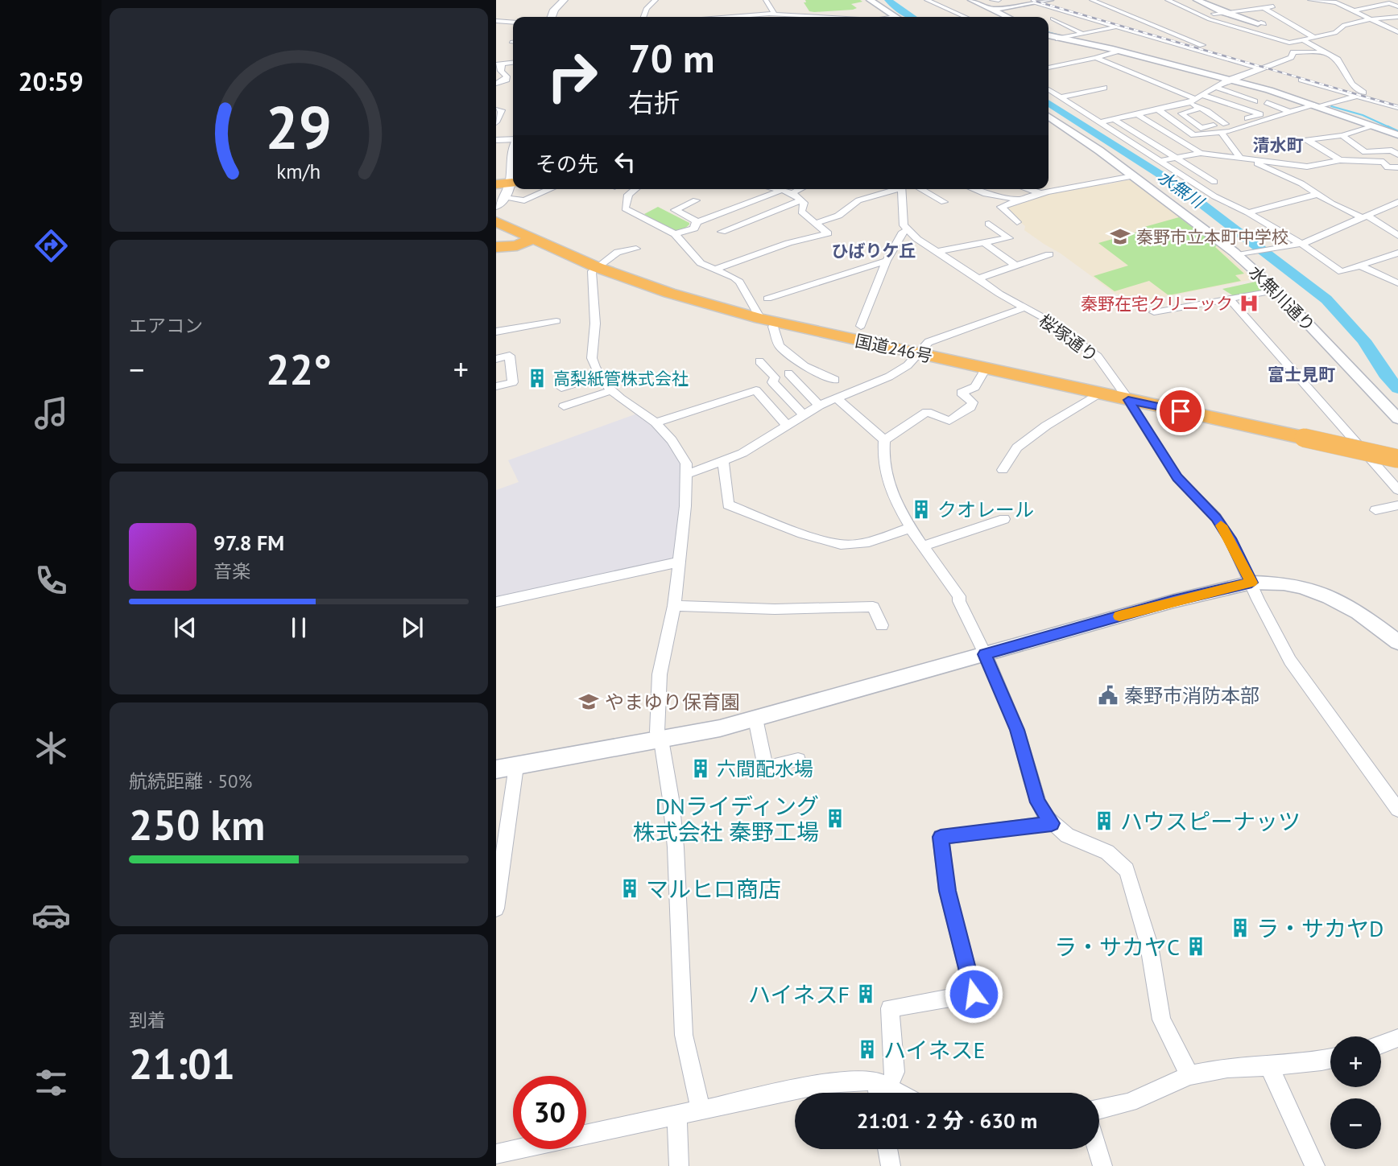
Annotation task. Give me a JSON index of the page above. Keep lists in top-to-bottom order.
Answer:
{
  "streets": {
    "highway": ["国道246号"],
    "street": ["水無川通り", "桜塚通り"]
  },
  "crossings": [
    ["桜塚通り", "国道246号"]
  ],
  "districts": ["清水町", "ひばりケ丘", "富士見町"],
  "water": ["水無川"],
  "places": {
    "school or university": ["秦野市立本町中学校", "やまゆり保育園"],
    "hospital": ["秦野在宅クリニック"],
    "building": [
      "高梨紙管株式会社",
      "クオレール",
      "六間配水場",
      "DNライディング 株式会社 秦野工場",
      "ハウスピーナッツ",
      "マルヒロ商店",
      "ラ・サカヤD",
      "ラ・サカヤC",
      "ハイネスF",
      "ハイネスE"
    ],
    "public building": ["秦野市消防本部"]
  },
  "page": {
    "tabs": "20:59",
    "turn": ["70 m", "右折"],
    "then": "その先",
    "tile": [
      "エアコン",
      ["航続距離 · 50%", "250 km"],
      ["到着", "21:01"]
    ],
    "heat": ["−", "22°", "+"],
    "song": ["97.8 FM", "音楽"],
    "map_buttons": ["+", "−"],
    "limit": "30",
    "trip": "21:01 · 2 分 · 630 m",
    "gauge": ["29", "km/h"]
  }
}
